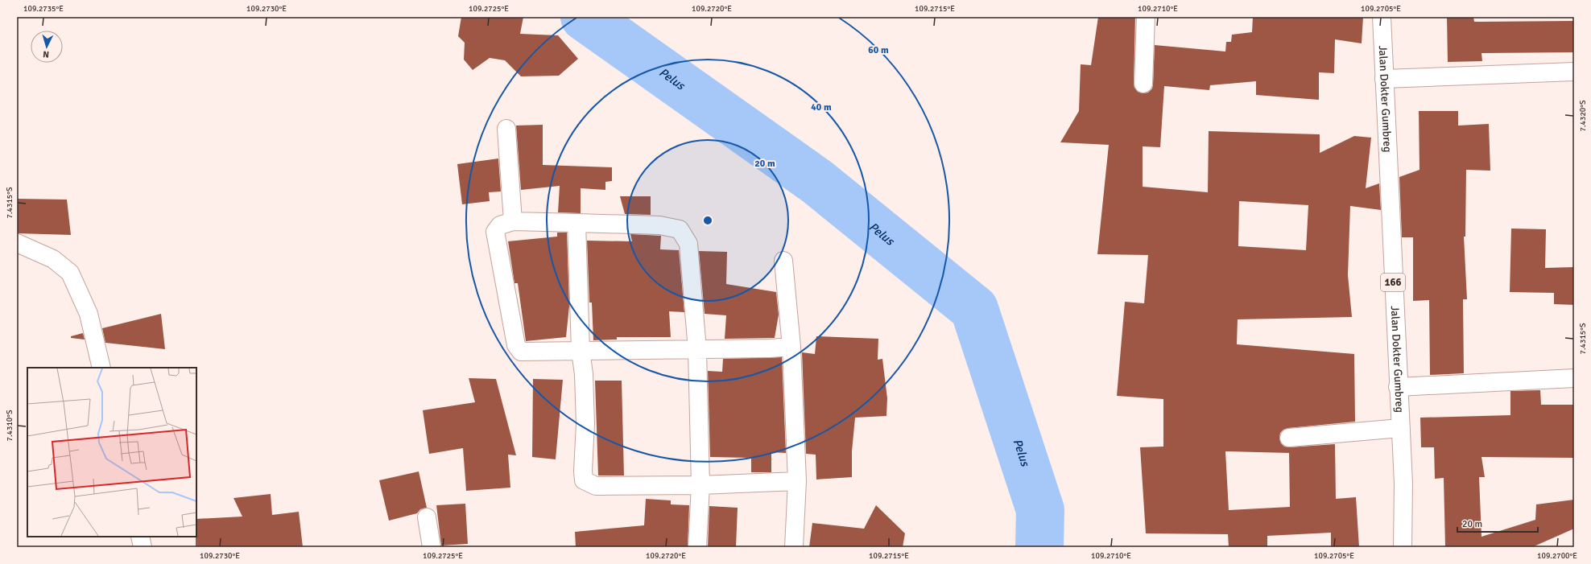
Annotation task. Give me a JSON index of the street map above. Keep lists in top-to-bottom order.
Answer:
{
  "streets": {
    "street": ["Jalan Dokter Gumbreg", "166"]
  },
  "water": ["Pelus"],
  "scale_bar": "20 m",
  "north": "bottom",
  "coordinates": [
    "109.2735°E",
    "109.2730°E",
    "109.2725°E",
    "109.2720°E",
    "109.2715°E",
    "109.2710°E",
    "109.2705°E",
    "7.4320°S",
    "7.4315°S",
    "7.4310°S",
    "109.2700°E"
  ],
  "rings": ["60 m", "40 m", "20 m"]
}
